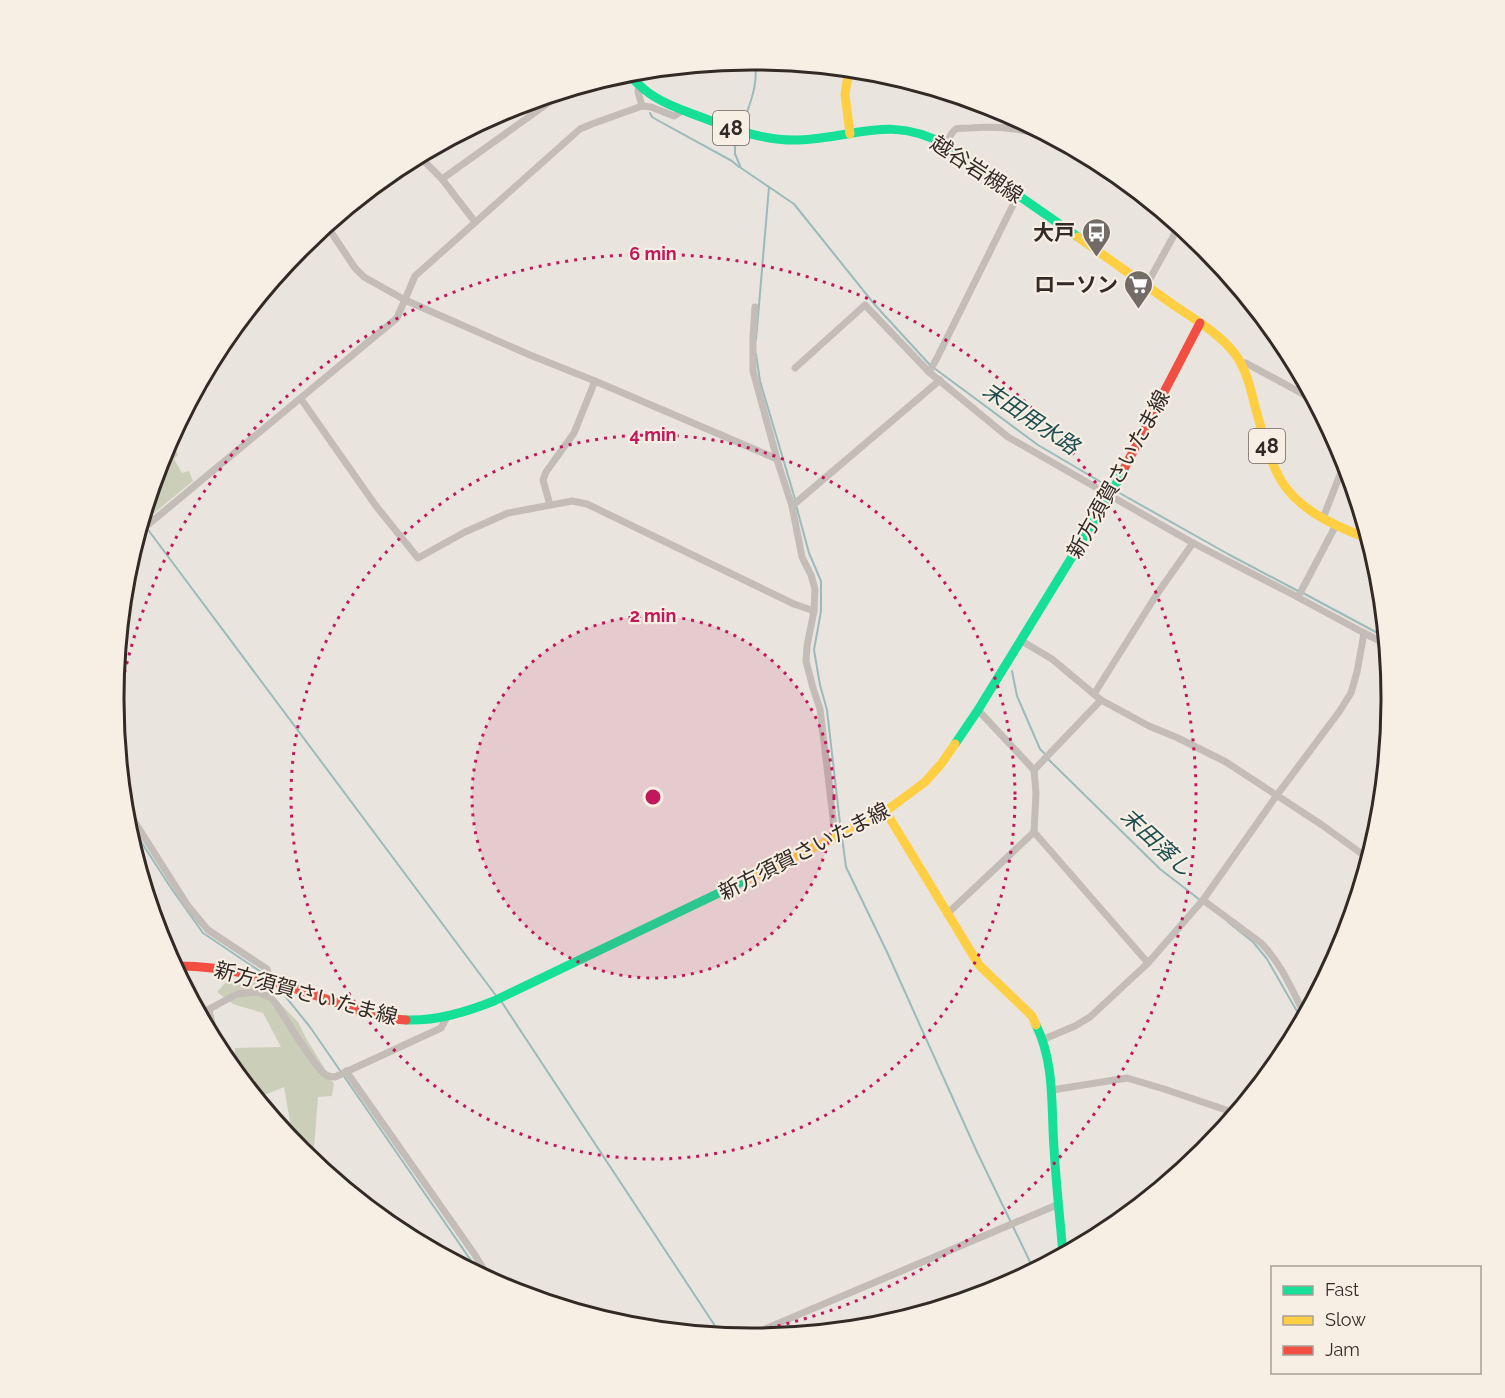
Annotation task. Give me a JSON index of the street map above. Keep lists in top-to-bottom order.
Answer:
{
  "streets": {
    "main road": ["48", "越谷岩槻線", "新方須賀さいたま線"]
  },
  "crossings": [
    ["越谷岩槻線", "新方須賀さいたま線"]
  ],
  "water": ["末田用水路", "末田落し"],
  "places": {
    "bus stop": ["大戸"],
    "supermarket": ["ローソン"]
  },
  "legend": ["Fast", "Slow", "Jam"],
  "rings": ["6 min", "4 min", "2 min"]
}
